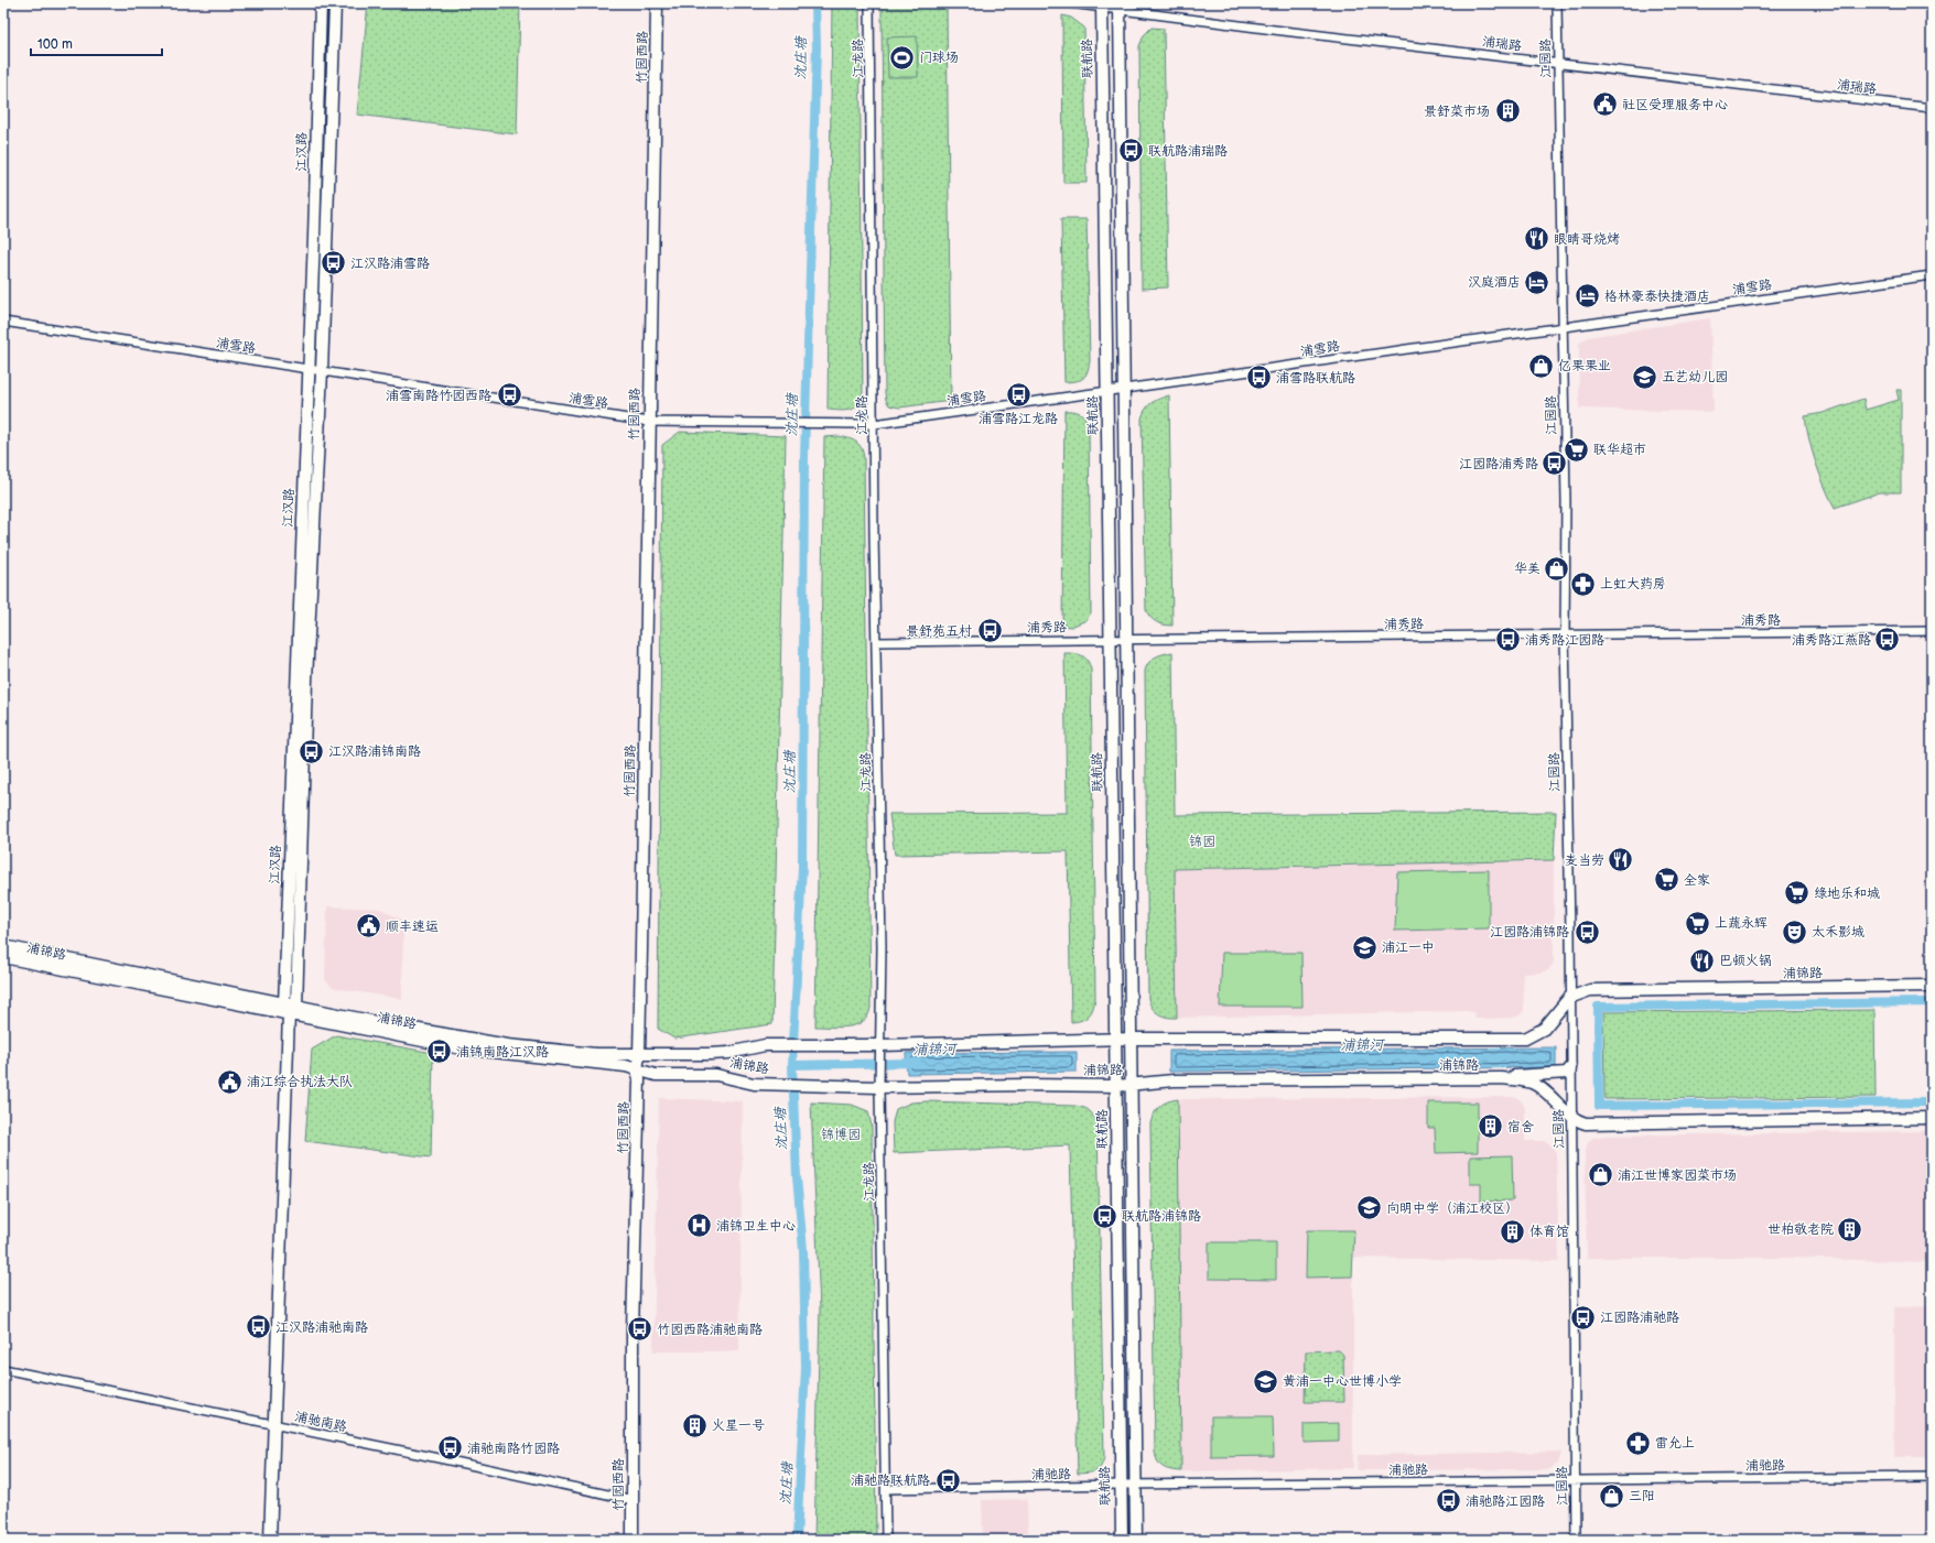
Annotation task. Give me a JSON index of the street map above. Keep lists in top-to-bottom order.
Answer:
{
  "streets": {
    "street": [
      "浦瑞路",
      "竹园西路",
      "江龙路",
      "联航路",
      "江园路",
      "江汉路",
      "浦雪路",
      "浦秀路",
      "浦锦路",
      "浦驰南路",
      "浦驰路"
    ]
  },
  "crossings": [
    ["浦瑞路", "联航路"],
    ["浦瑞路", "江园路"],
    ["竹园西路", "浦雪路"],
    ["竹园西路", "浦锦路"],
    ["竹园西路", "浦驰南路"],
    ["江龙路", "浦雪路"],
    ["江龙路", "浦秀路"],
    ["江龙路", "浦锦路"],
    ["江龙路", "浦驰路"],
    ["联航路", "浦雪路"],
    ["联航路", "浦秀路"],
    ["联航路", "浦锦路"],
    ["联航路", "浦驰路"],
    ["江园路", "浦雪路"],
    ["江园路", "浦秀路"],
    ["江园路", "浦锦路"],
    ["江园路", "浦驰路"],
    ["江汉路", "浦雪路"],
    ["江汉路", "浦锦路"]
  ],
  "water": ["沈庄塘", "浦锦河"],
  "parks": ["锦园", "锦博园"],
  "places": {
    "sports": ["门球场"],
    "public building": ["社区受理服务中心", "顺丰速运", "浦江综合执法大队"],
    "building": [
      "景舒菜市场",
      "宿舍",
      "世柏敬老院",
      "体育馆",
      "火星一号"
    ],
    "bus stop": [
      "联航路浦瑞路",
      "江汉路浦雪路",
      "浦雪路联航路",
      "浦雪南路竹园西路",
      "浦雪路江龙路",
      "江园路浦秀路",
      "景舒苑五村",
      "浦秀路江园路",
      "浦秀路江燕路",
      "江汉路浦锦南路",
      "江园路浦锦路",
      "浦锦南路江汉路",
      "联航路浦锦路",
      "江园路浦驰路",
      "江汉路浦驰南路",
      "竹园西路浦驰南路",
      "浦驰南路竹园路",
      "浦驰路联航路",
      "浦驰路江园路"
    ],
    "restaurant": ["眼睛哥烧烤", "麦当劳", "巴顿火锅"],
    "hotel": ["汉庭酒店", "格林豪泰快捷酒店"],
    "shop": [
      "亿果果业",
      "华美",
      "浦江世博家园菜市场",
      "三阳"
    ],
    "school or university": [
      "五艺幼儿园",
      "浦江一中",
      "向明中学（浦江校区）",
      "黄浦一中心世博小学"
    ],
    "supermarket": [
      "联华超市",
      "全家",
      "绿地乐和城",
      "上蔬永辉"
    ],
    "pharmacy": ["上虹大药房", "雷允上"],
    "theatre": ["太禾影城"],
    "hospital": ["浦锦卫生中心"]
  },
  "scale_bar": "100 m"
}
